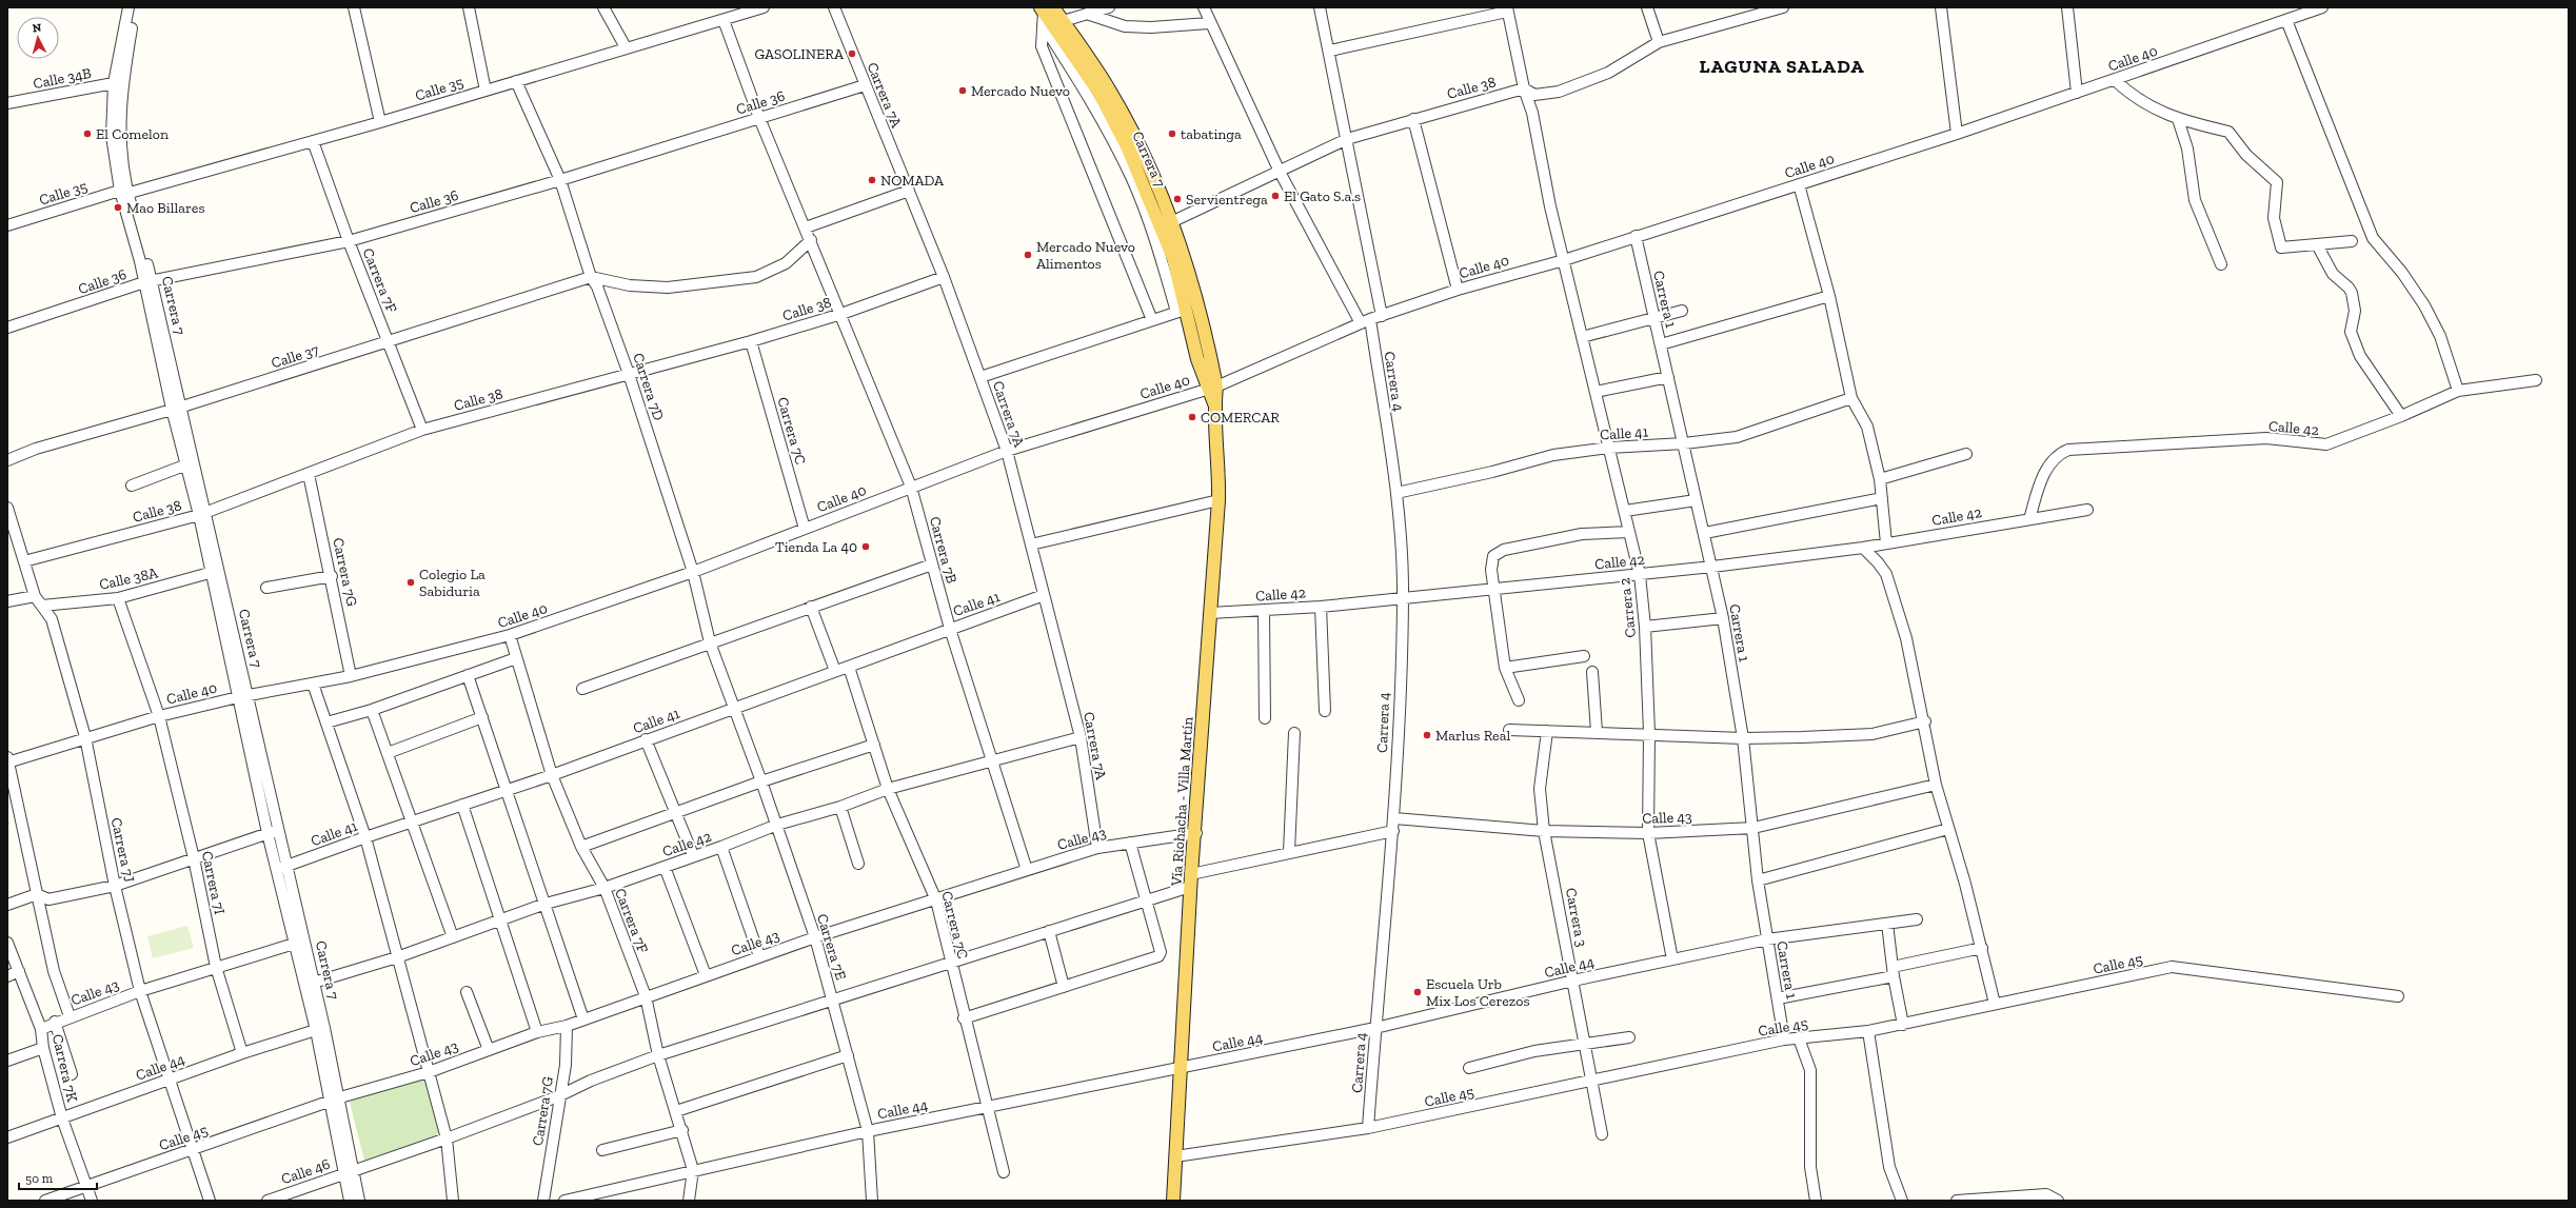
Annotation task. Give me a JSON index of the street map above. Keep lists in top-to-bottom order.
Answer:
{
  "streets": {
    "main road": ["Carrera 7", "Vía Riohacha - Villa Martín"],
    "street": [
      "Calle 40",
      "Calle 34B",
      "Calle 38",
      "Calle 35",
      "Carrera 7A",
      "Calle 36",
      "Carrera 7F",
      "Carrera 1",
      "Calle 37",
      "Carrera 4",
      "Carrera 7D",
      "Calle 42",
      "Carrera 7C",
      "Calle 41",
      "Carrera 7B",
      "Carrera 7G",
      "Calle 38A",
      "Carrera 2",
      "Calle 43",
      "Carrera 7J",
      "Carrera 7I",
      "Carrera 3",
      "Carrera 7E",
      "Calle 45",
      "Calle 44",
      "Carrera 7K",
      "Calle 46"
    ]
  },
  "crossings": [
    ["Calle 40", "Carrera 7A"],
    ["Calle 40", "Carrera 7"],
    ["Calle 40", "Carrera 7F"],
    ["Calle 40", "Carrera 1"],
    ["Calle 40", "Carrera 4"],
    ["Calle 40", "Carrera 7D"],
    ["Calle 40", "Carrera 7C"],
    ["Calle 40", "Carrera 7B"],
    ["Calle 40", "Carrera 7G"],
    ["Calle 40", "Carrera 2"],
    ["Calle 40", "Vía Riohacha - Villa Martín"],
    ["Calle 40", "Carrera 7J"],
    ["Calle 40", "Carrera 7I"],
    ["Calle 34B", "Carrera 7"],
    ["Calle 38", "Carrera 7A"],
    ["Calle 38", "Carrera 7"],
    ["Calle 38", "Carrera 7F"],
    ["Calle 38", "Carrera 4"],
    ["Calle 38", "Carrera 7D"],
    ["Calle 38", "Carrera 7C"],
    ["Calle 38", "Carrera 7B"],
    ["Calle 38", "Carrera 7G"],
    ["Calle 38", "Carrera 2"],
    ["Calle 38", "Carrera 7J"],
    ["Calle 35", "Carrera 7"],
    ["Calle 35", "Carrera 7F"],
    ["Calle 35", "Carrera 7D"],
    ["Calle 35", "Carrera 7B"],
    ["Carrera 7A", "Calle 36"],
    ["Carrera 7A", "Calle 42"],
    ["Carrera 7A", "Calle 41"],
    ["Carrera 7A", "Calle 43"],
    ["Calle 36", "Carrera 7"],
    ["Calle 36", "Carrera 7F"],
    ["Calle 36", "Carrera 7D"],
    ["Calle 36", "Carrera 7B"],
    ["Carrera 7", "Calle 37"],
    ["Carrera 7", "Calle 42"],
    ["Carrera 7", "Calle 41"],
    ["Carrera 7", "Calle 38A"],
    ["Carrera 7", "Vía Riohacha - Villa Martín"],
    ["Carrera 7", "Calle 43"],
    ["Carrera 7", "Calle 45"],
    ["Carrera 7", "Calle 44"],
    ["Carrera 7", "Calle 46"],
    ["Carrera 7F", "Calle 37"],
    ["Carrera 7F", "Calle 42"],
    ["Carrera 7F", "Calle 41"],
    ["Carrera 7F", "Calle 43"],
    ["Carrera 7F", "Calle 44"],
    ["Carrera 1", "Calle 42"],
    ["Carrera 1", "Calle 41"],
    ["Carrera 1", "Calle 43"],
    ["Carrera 1", "Calle 45"],
    ["Carrera 1", "Calle 44"],
    ["Calle 37", "Carrera 7D"],
    ["Carrera 4", "Calle 42"],
    ["Carrera 4", "Calle 41"],
    ["Carrera 4", "Calle 43"],
    ["Carrera 4", "Calle 45"],
    ["Carrera 4", "Calle 44"],
    ["Carrera 7D", "Calle 41"],
    ["Carrera 7D", "Carrera 7E"],
    ["Calle 42", "Carrera 7C"],
    ["Calle 42", "Carrera 7B"],
    ["Calle 42", "Carrera 2"],
    ["Calle 42", "Vía Riohacha - Villa Martín"],
    ["Calle 42", "Carrera 7E"],
    ["Carrera 7C", "Calle 41"],
    ["Carrera 7C", "Calle 43"],
    ["Carrera 7C", "Calle 44"],
    ["Calle 41", "Carrera 7B"],
    ["Calle 41", "Carrera 2"],
    ["Calle 41", "Carrera 7E"],
    ["Carrera 7B", "Calle 43"],
    ["Carrera 7G", "Calle 43"],
    ["Calle 38A", "Carrera 7J"],
    ["Calle 38A", "Carrera 7I"],
    ["Carrera 2", "Calle 43"],
    ["Carrera 2", "Calle 44"],
    ["Vía Riohacha - Villa Martín", "Calle 43"],
    ["Vía Riohacha - Villa Martín", "Calle 45"],
    ["Vía Riohacha - Villa Martín", "Calle 44"],
    ["Calle 43", "Carrera 7J"],
    ["Calle 43", "Carrera 7I"],
    ["Calle 43", "Carrera 3"],
    ["Calle 43", "Carrera 7E"],
    ["Calle 43", "Calle 45"],
    ["Calle 43", "Carrera 7K"],
    ["Carrera 7J", "Calle 45"],
    ["Carrera 7J", "Calle 44"],
    ["Carrera 7I", "Calle 44"],
    ["Carrera 3", "Calle 45"],
    ["Carrera 3", "Calle 44"],
    ["Carrera 7E", "Calle 44"],
    ["Calle 45", "Carrera 7K"],
    ["Calle 44", "Carrera 7K"]
  ],
  "districts": ["LAGUNA SALADA"],
  "places": [
    "GASOLINERA",
    "Mercado Nuevo",
    "El Comelon",
    "tabatinga",
    "NOMADA",
    "El Gato S.a.s",
    "Servientrega",
    "Mao Billares",
    "Mercado Nuevo Alimentos",
    "COMERCAR",
    "Tienda La 40",
    "Colegio La Sabiduria",
    "Marlus Real",
    "Escuela Urb Mix Los Cerezos"
  ],
  "scale_bar": "50 m",
  "north": "top"
}
